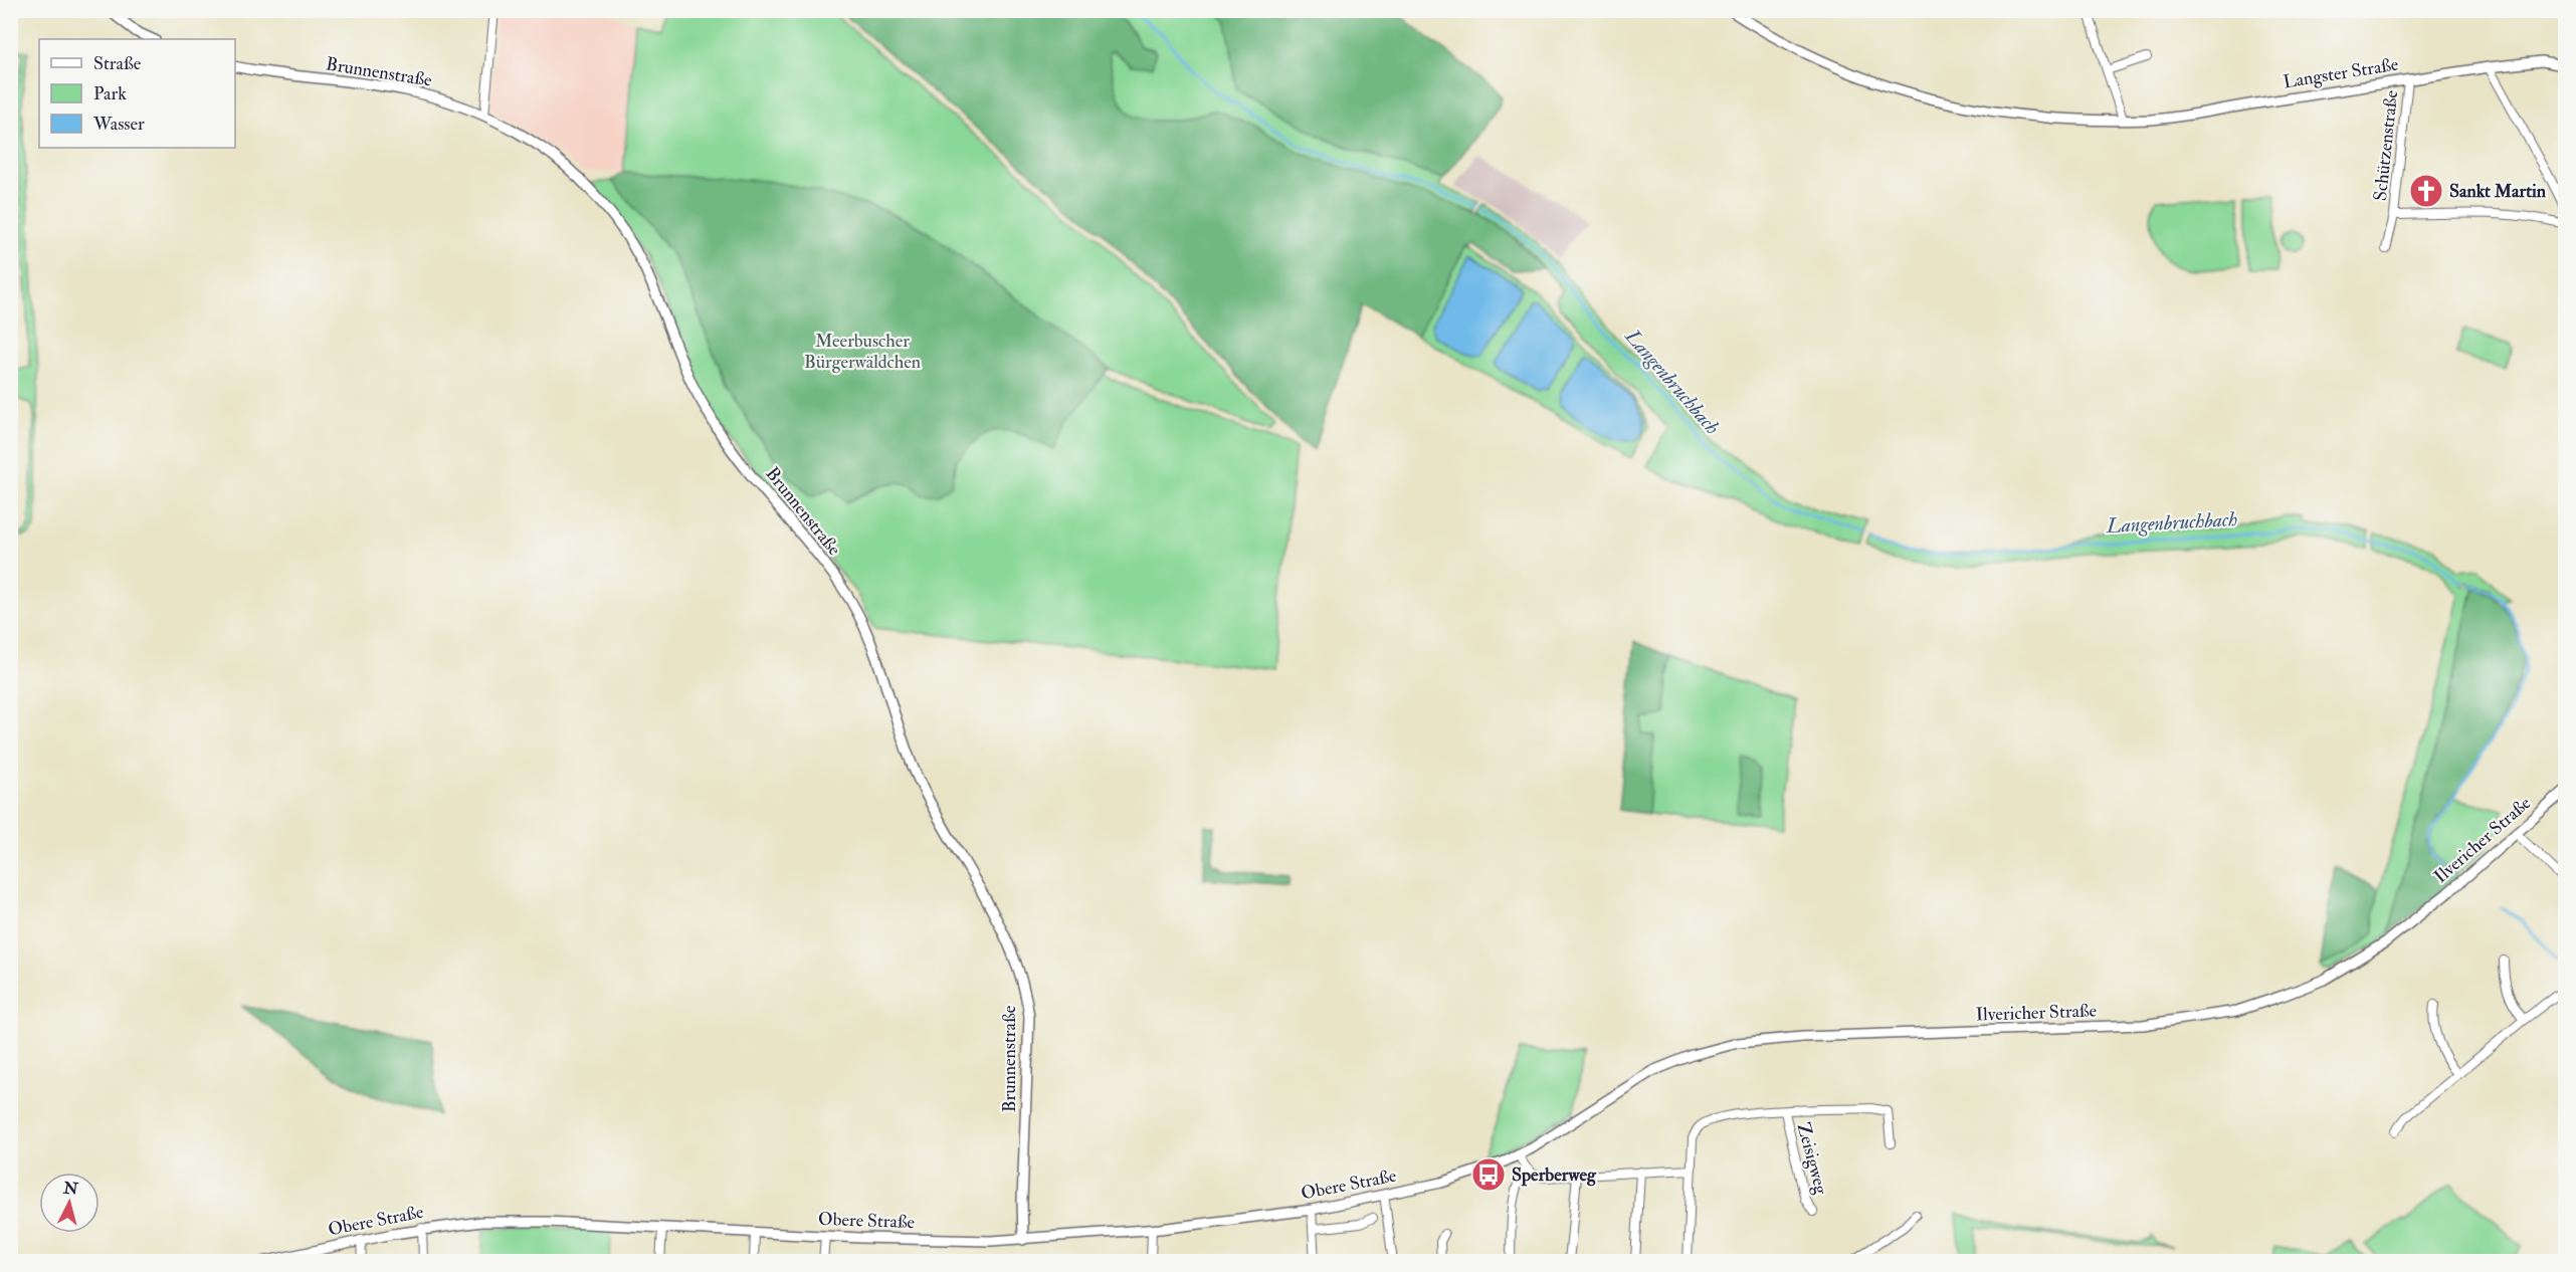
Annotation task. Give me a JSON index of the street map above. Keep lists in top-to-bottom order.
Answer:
{
  "streets": {
    "street": [
      "Brunnenstraße",
      "Langster Straße",
      "Schützenstraße",
      "Ilvericher Straße",
      "Zeisigweg",
      "Obere Straße"
    ]
  },
  "crossings": [
    ["Brunnenstraße", "Obere Straße"],
    ["Langster Straße", "Schützenstraße"],
    ["Ilvericher Straße", "Obere Straße"]
  ],
  "water": ["Langenbruchbach"],
  "parks": ["Meerbuscher Bürgerwäldchen"],
  "places": {
    "church": ["Sankt Martin"],
    "bus stop": ["Sperberweg"]
  },
  "legend": ["Straße", "Park", "Wasser"],
  "north": "top"
}
